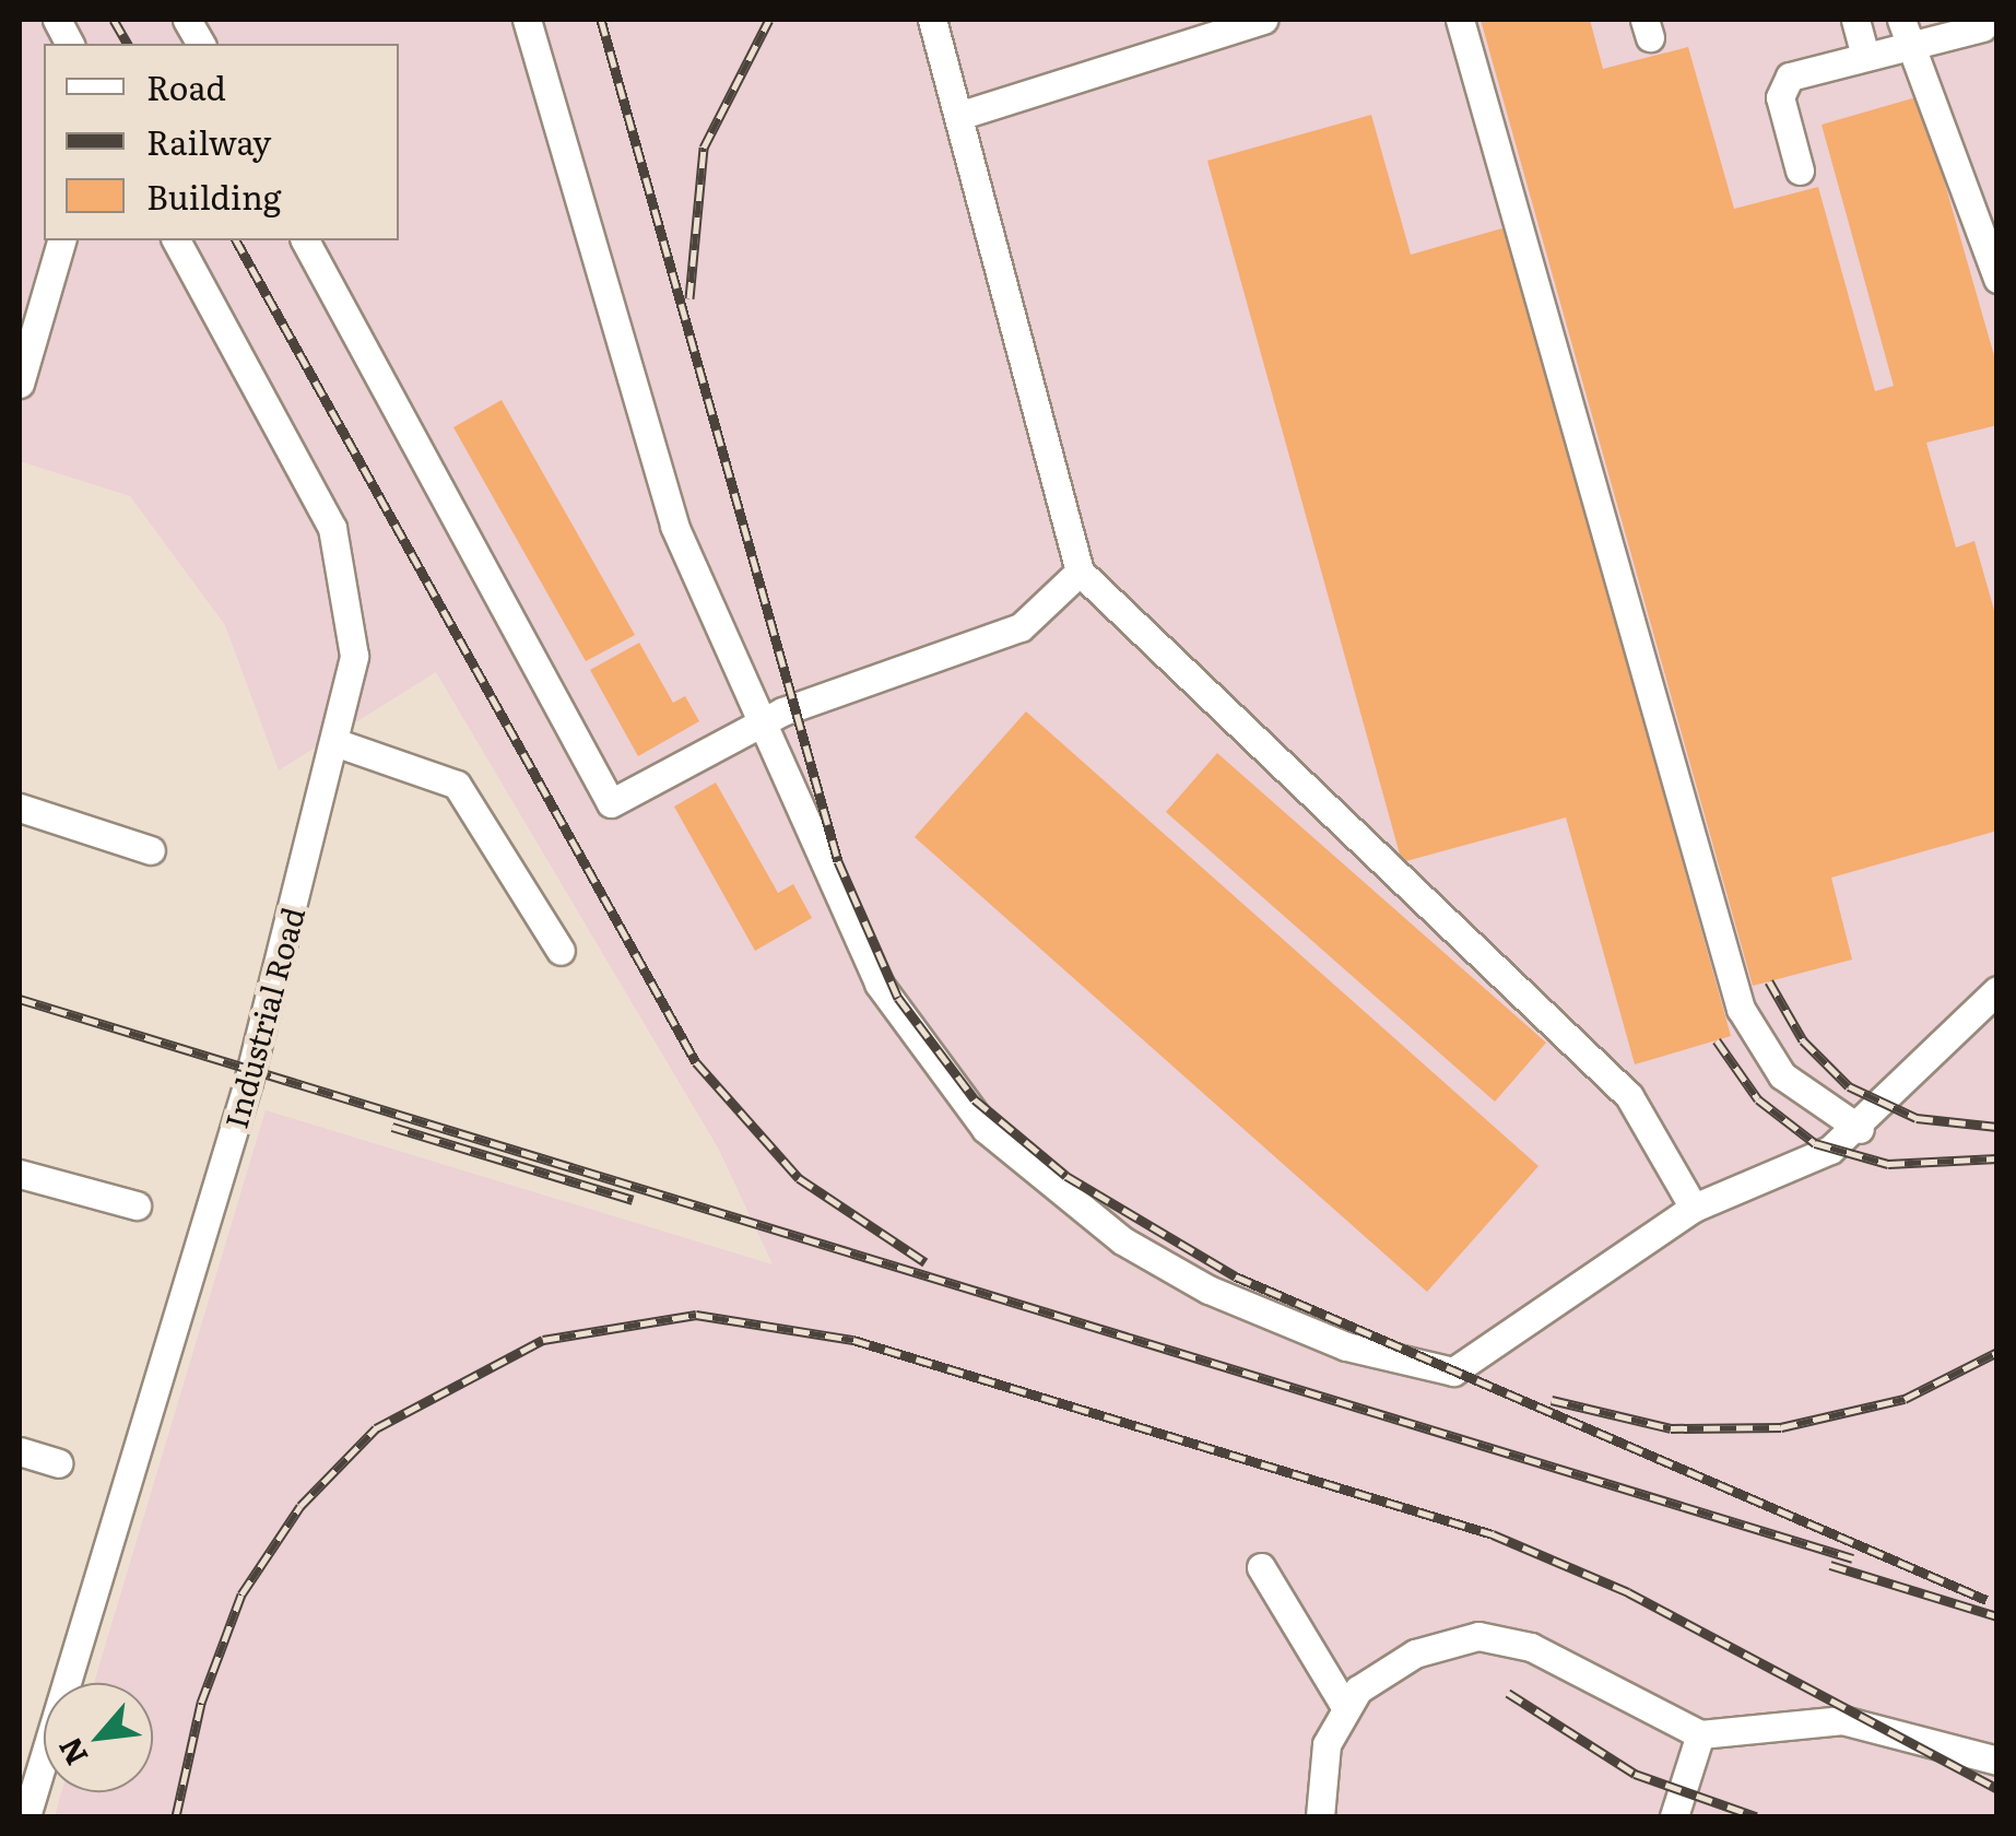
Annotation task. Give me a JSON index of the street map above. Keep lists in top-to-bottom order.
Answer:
{
  "streets": {
    "street": ["Industrial Road"]
  },
  "legend": ["Road", "Railway", "Building"],
  "north": "bottom left"
}
